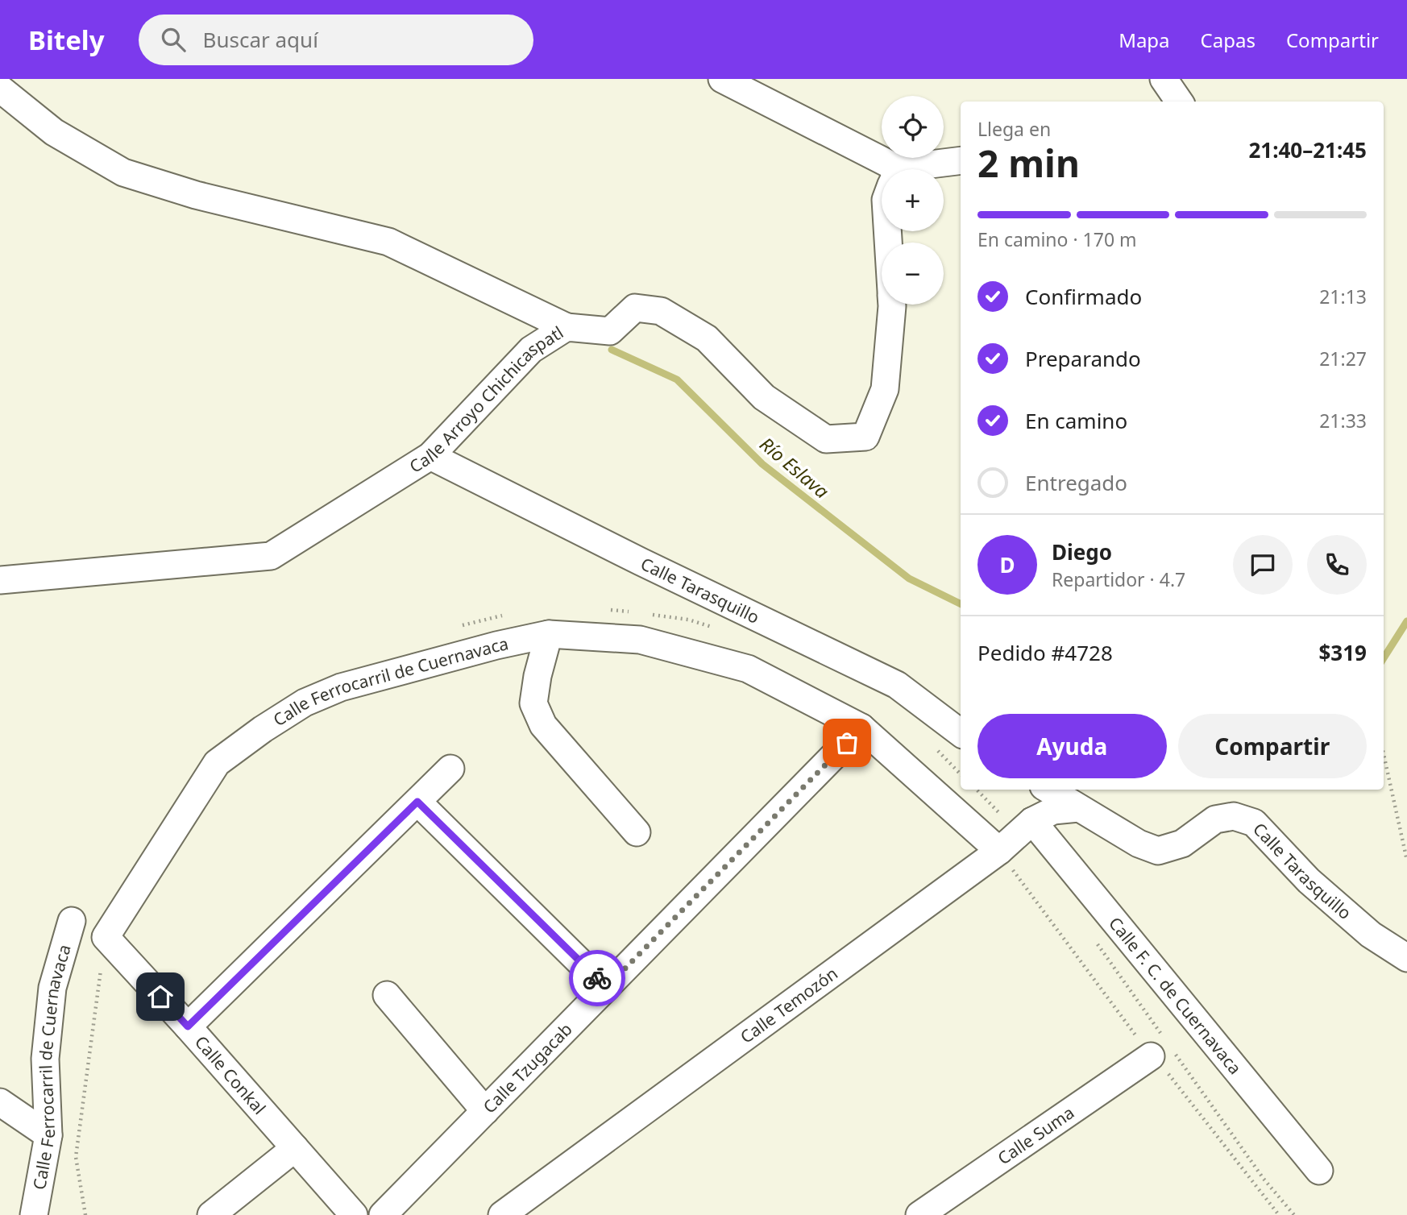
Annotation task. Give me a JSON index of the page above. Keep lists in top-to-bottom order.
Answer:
{
  "streets": {
    "street": [
      "Calle Arroyo Chichicaspatl",
      "Calle Tarasquillo",
      "Calle Ferrocarril de Cuernavaca",
      "Calle F. C. de Cuernavaca",
      "Calle Temozón",
      "Calle Tzugacab",
      "Calle Conkal",
      "Calle Suma"
    ]
  },
  "crossings": [
    ["Calle Arroyo Chichicaspatl", "Calle Tarasquillo"],
    ["Calle Tarasquillo", "Calle Temozón"],
    ["Calle Ferrocarril de Cuernavaca", "Calle Temozón"],
    ["Calle Ferrocarril de Cuernavaca", "Calle Tzugacab"],
    ["Calle Ferrocarril de Cuernavaca", "Calle Conkal"],
    ["Calle F. C. de Cuernavaca", "Calle Temozón"]
  ],
  "water": ["Río Eslava"],
  "page": {
    "header": "Bitely",
    "search": "Buscar aquí",
    "nav": ["Mapa", "Capas", "Compartir"],
    "map_buttons": ["+", "−"],
    "heading": ["2 min", "Llega en", "21:40–21:45"],
    "panel": [
      "Diego",
      "Repartidor · 4.7",
      "Pedido #4728",
      "$319"
    ],
    "bar": "En camino · 170 m",
    "list": [
      ["Confirmado", "21:13"],
      ["Preparando", "21:27"],
      ["En camino", "21:33"],
      "Entregado"
    ],
    "round": "D",
    "buttons": ["Ayuda", "Compartir"]
  }
}
